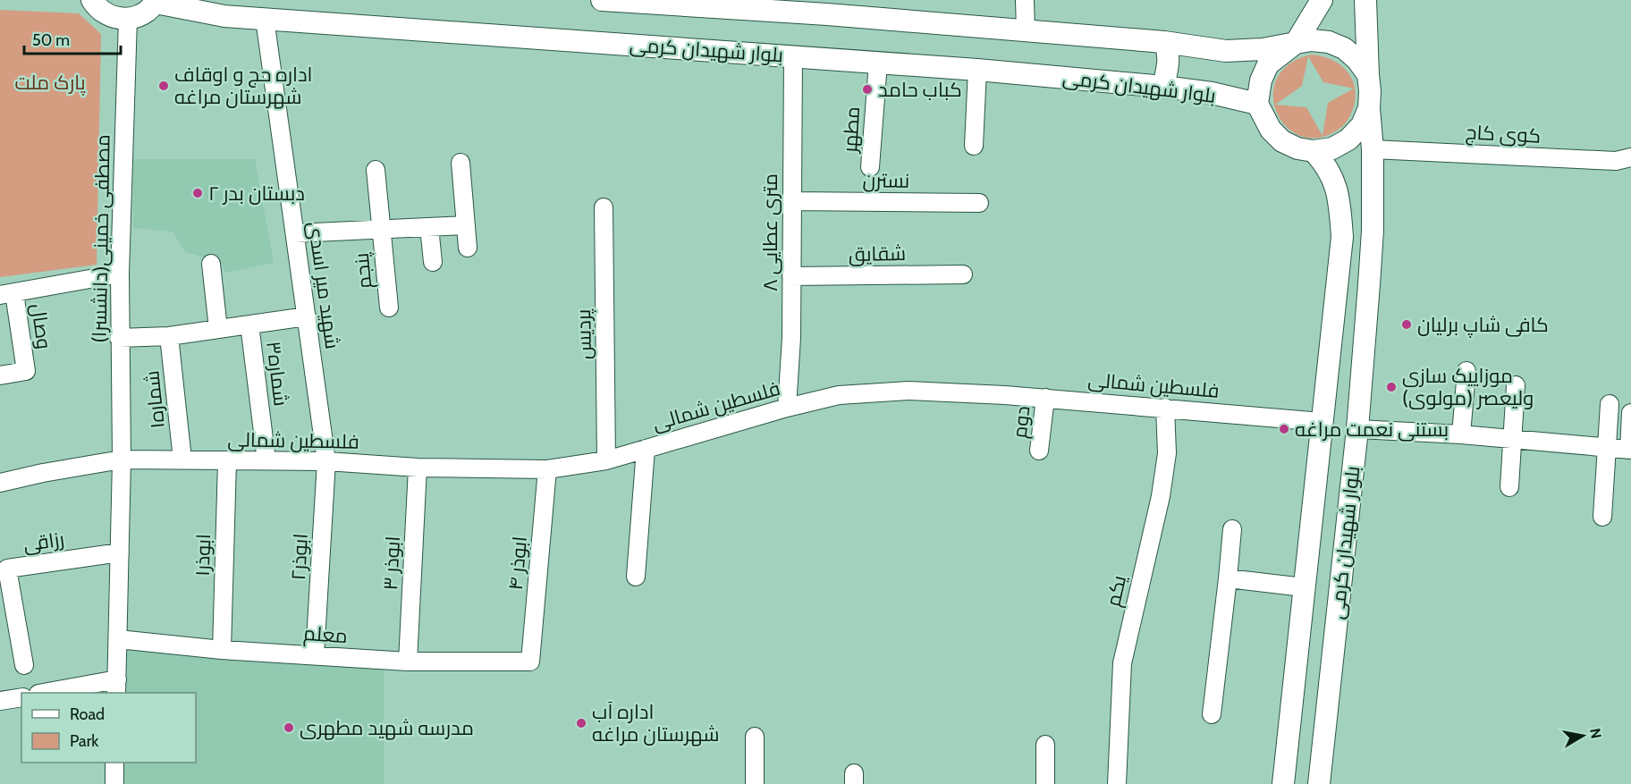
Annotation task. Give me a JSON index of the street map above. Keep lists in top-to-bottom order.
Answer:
{
  "streets": {
    "main road": ["بلوار شهیدان کرمی"],
    "street": [
      "مطهر",
      "کوی کاج",
      "نسترن",
      "۸ متری عطایی",
      "(دانشسرا)مصطفی خمینی",
      "شقایق",
      "پنجم",
      "شهید میر اسدی",
      "وصال",
      "پردیس",
      "شماره۳",
      "فلسطین شمالی",
      "شماره۱",
      "دوم",
      "رزاقی",
      "ابوذر۱",
      "ابوذر۲",
      "ابوذر ۳",
      "ابوذر ۴",
      "یکم",
      "معلم"
    ]
  },
  "crossings": [
    ["بلوار شهیدان کرمی", "مطهر"],
    ["بلوار شهیدان کرمی", "کوی کاج"],
    ["بلوار شهیدان کرمی", "۸ متری عطایی"],
    ["بلوار شهیدان کرمی", "شهید میر اسدی"],
    ["بلوار شهیدان کرمی", "فلسطین شمالی"],
    ["نسترن", "۸ متری عطایی"],
    ["۸ متری عطایی", "شقایق"],
    ["۸ متری عطایی", "فلسطین شمالی"],
    ["(دانشسرا)مصطفی خمینی", "فلسطین شمالی"],
    ["(دانشسرا)مصطفی خمینی", "رزاقی"],
    ["(دانشسرا)مصطفی خمینی", "معلم"],
    ["شهید میر اسدی", "فلسطین شمالی"],
    ["شهید میر اسدی", "ابوذر۲"],
    ["پردیس", "فلسطین شمالی"],
    ["شماره۳", "فلسطین شمالی"],
    ["فلسطین شمالی", "شماره۱"],
    ["فلسطین شمالی", "دوم"],
    ["فلسطین شمالی", "ابوذر۱"],
    ["فلسطین شمالی", "ابوذر۲"],
    ["فلسطین شمالی", "ابوذر ۳"],
    ["فلسطین شمالی", "ابوذر ۴"],
    ["فلسطین شمالی", "یکم"],
    ["ابوذر۱", "معلم"],
    ["ابوذر۲", "معلم"],
    ["ابوذر ۳", "معلم"],
    ["ابوذر ۴", "معلم"]
  ],
  "parks": ["پارک ملت"],
  "places": [
    "اداره حج و اوقاف شهرستان مراغه",
    "کباب حامد",
    "دبستان بدر ۲",
    "کافی شاپ برلیان",
    "موزاییک سازی ولیعصر (مولوی)",
    "بستنی نعمت مراغه",
    "اداره آب شهرستان مراغه",
    "مدرسه شهید مطهری"
  ],
  "legend": ["Road", "Park"],
  "scale_bar": "50 m",
  "north": "right"
}
